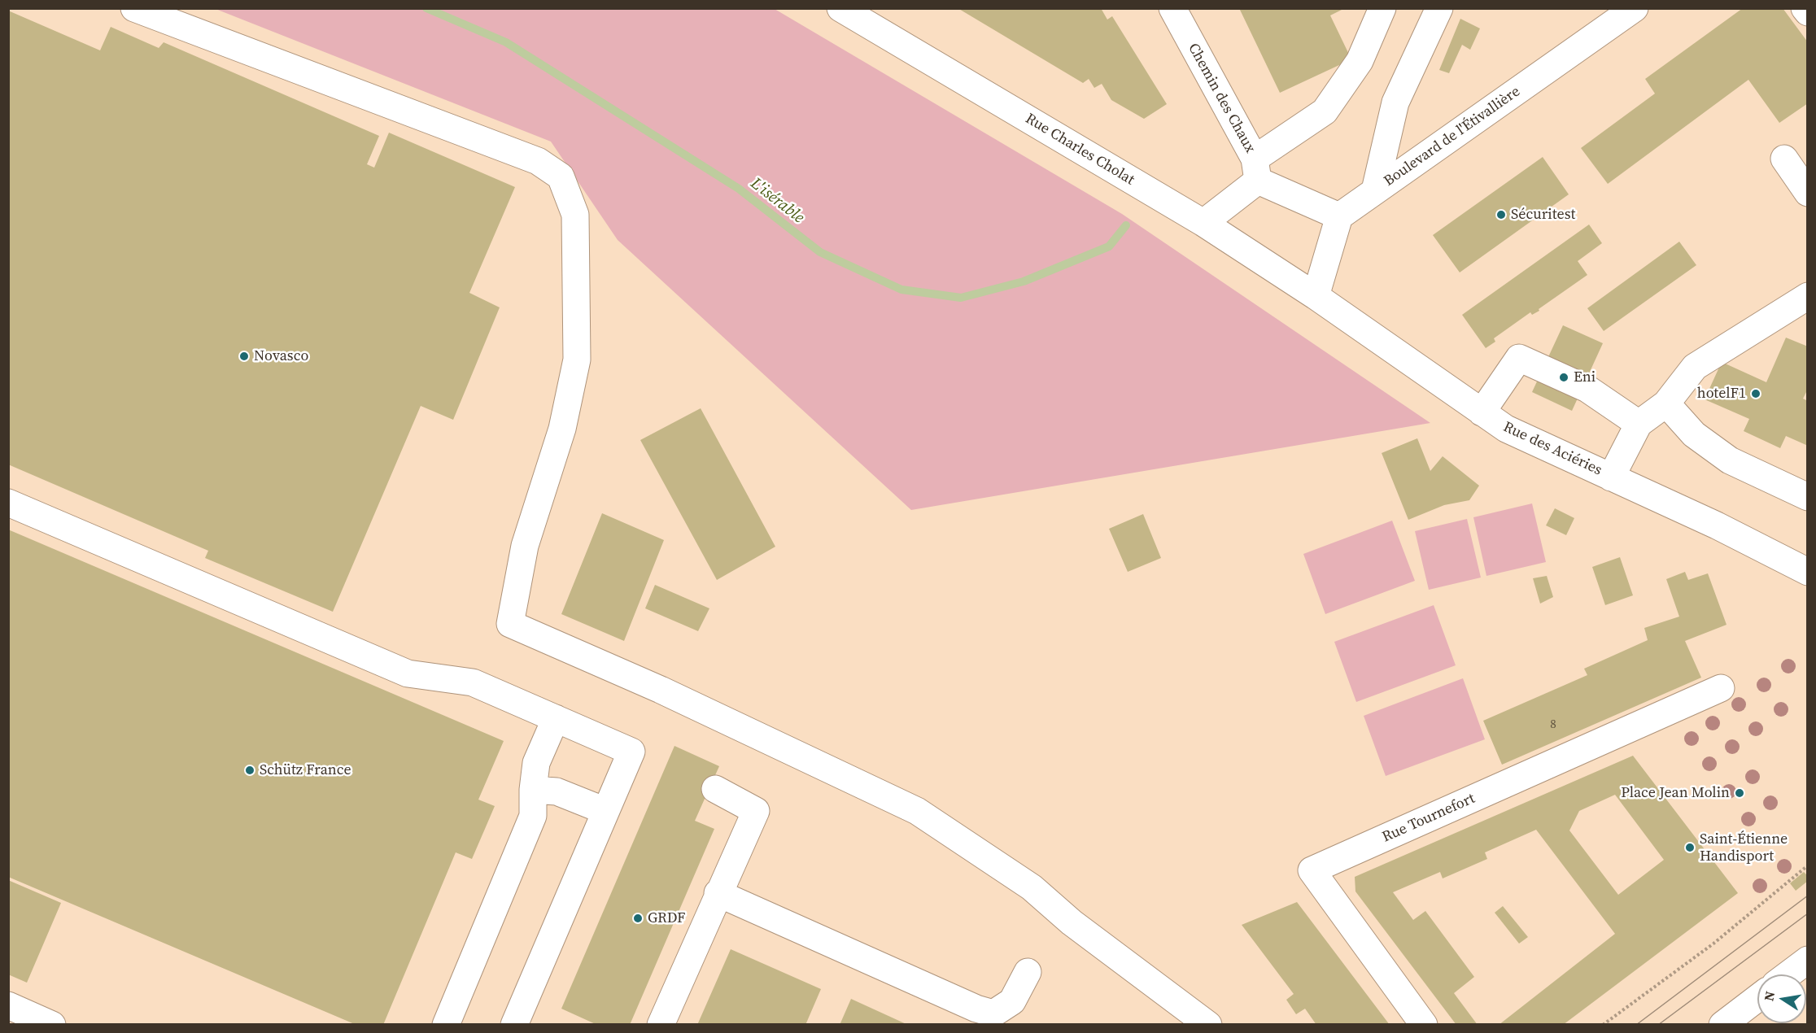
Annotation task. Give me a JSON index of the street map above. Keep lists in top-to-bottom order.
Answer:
{
  "streets": {
    "street": [
      "Chemin des Chaux",
      "Boulevard de l'Étivallière",
      "Rue Charles Cholat",
      "Rue des Aciéries",
      "Rue Tournefort"
    ]
  },
  "crossings": [
    ["Rue Charles Cholat", "Rue des Aciéries"]
  ],
  "water": ["L'isérable"],
  "places": [
    "Sécuritest",
    "Novasco",
    "Eni",
    "hotelF1",
    "Schütz France",
    "Place Jean Molin",
    "Saint-Étienne Handisport",
    "GRDF"
  ],
  "house_numbers": ["8"],
  "north": "left"
}
